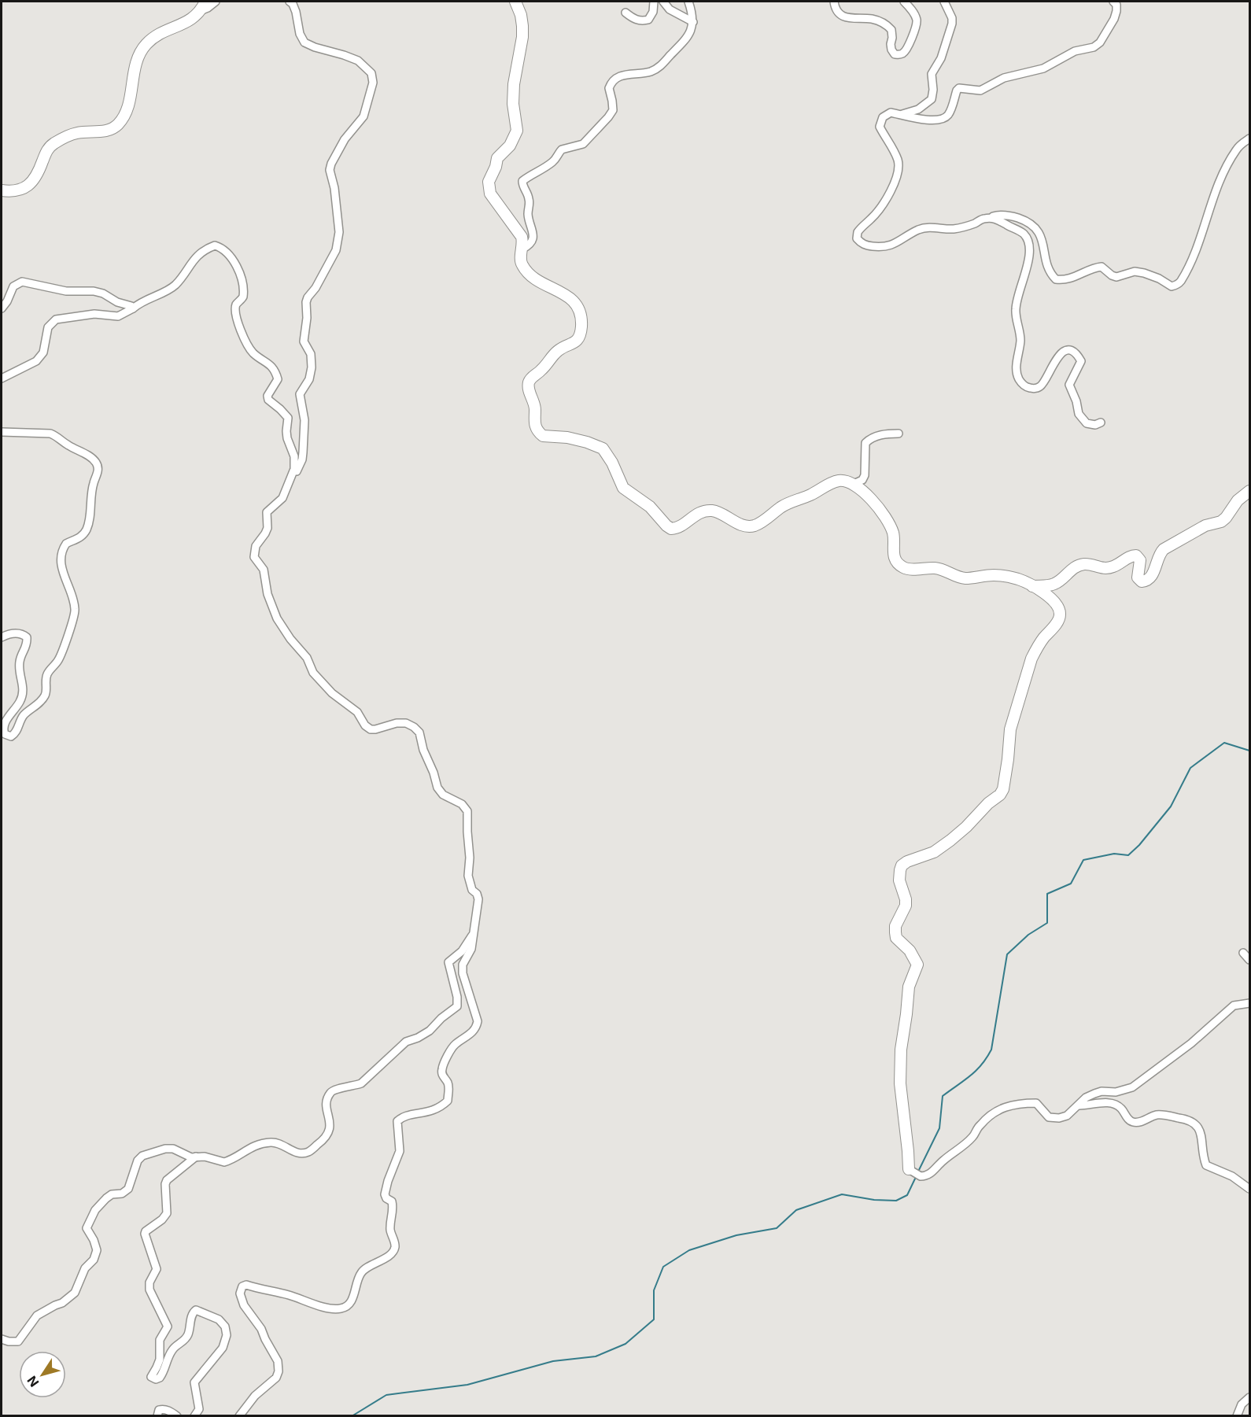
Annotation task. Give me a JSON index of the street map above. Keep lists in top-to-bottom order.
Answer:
{
  "north": "bottom left"
}
